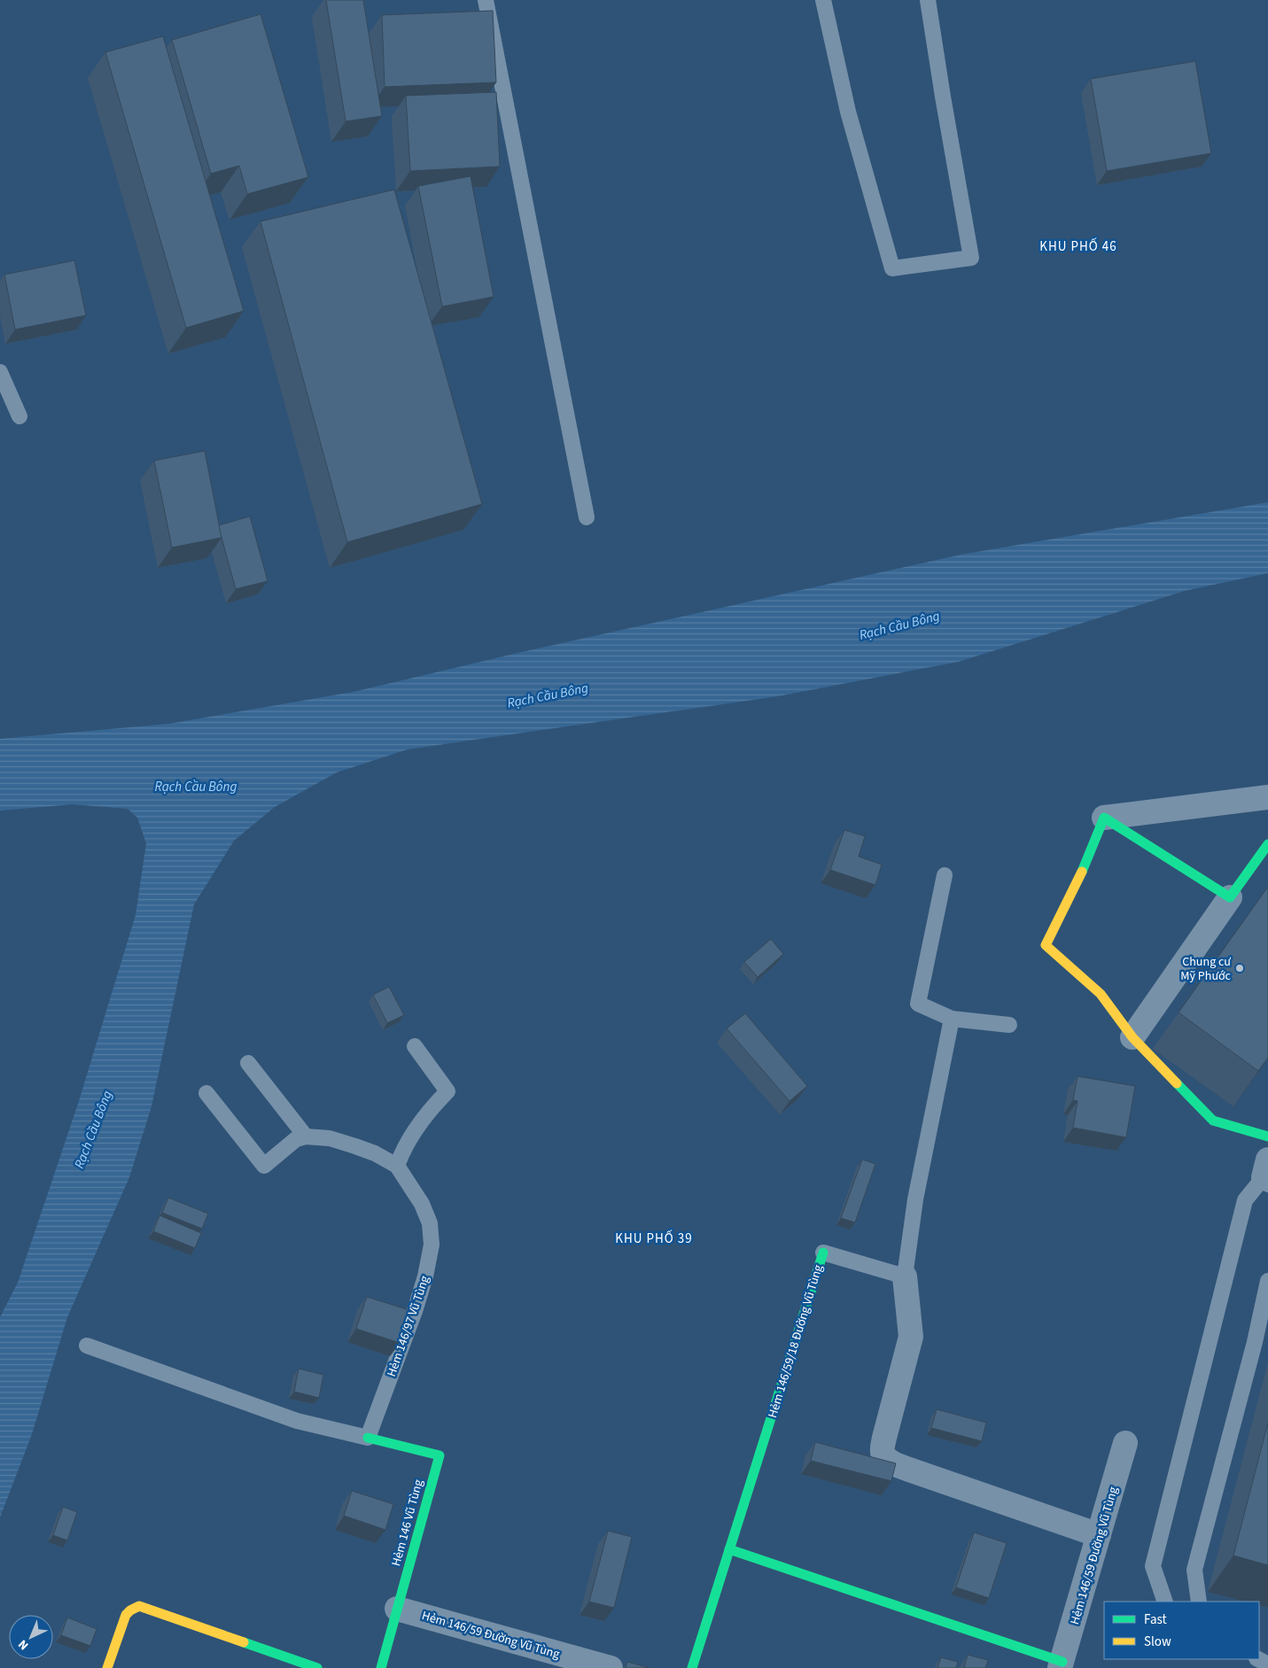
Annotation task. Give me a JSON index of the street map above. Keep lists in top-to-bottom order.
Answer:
{
  "streets": {
    "street": ["Hẻm 146/59/18 Đường Vũ Tùng", "Hẻm 146 Vũ Tùng", "Hẻm 146/59 Đường Vũ Tùng"],
    "lane": ["Hẻm 146/97 Vũ Tùng"]
  },
  "crossings": [
    ["Hẻm 146/97 Vũ Tùng", "Hẻm 146 Vũ Tùng"],
    ["Hẻm 146 Vũ Tùng", "Hẻm 146/59 Đường Vũ Tùng"]
  ],
  "districts": ["KHU PHỐ 46", "KHU PHỐ 39"],
  "water": ["Rạch Cầu Bông"],
  "places": ["Chung cư Mỹ Phước"],
  "legend": ["Fast", "Slow"],
  "north": "bottom left"
}
